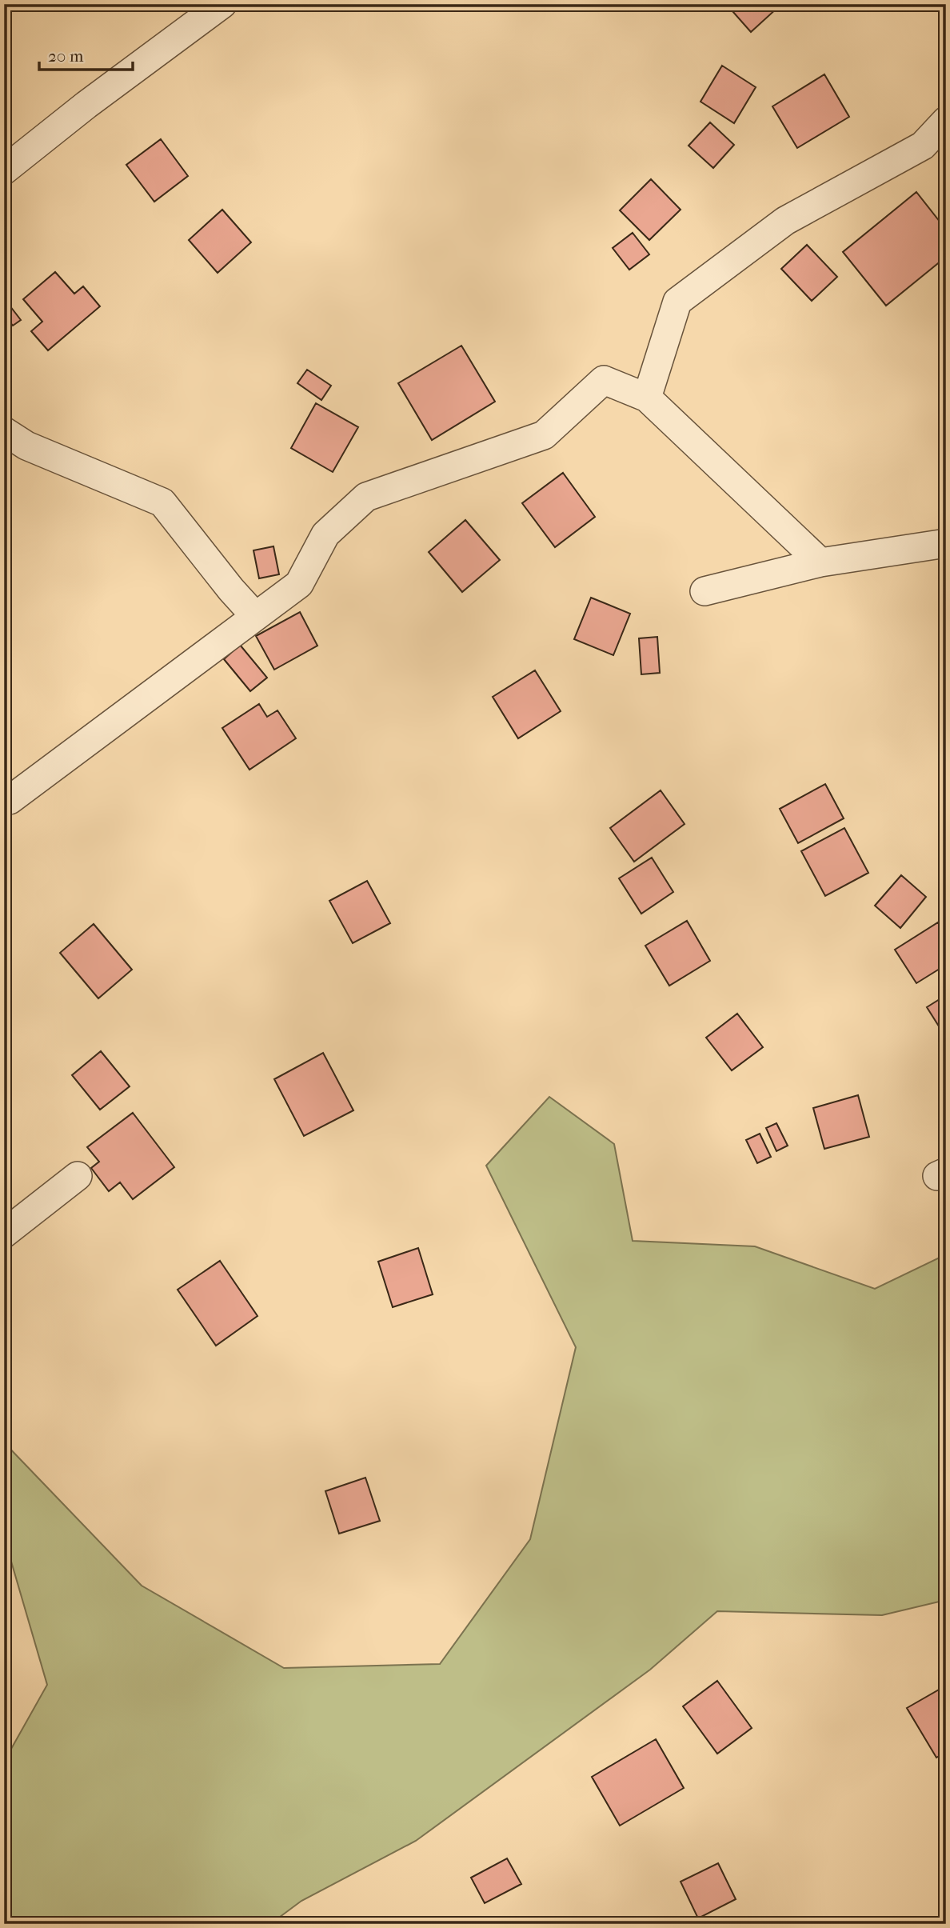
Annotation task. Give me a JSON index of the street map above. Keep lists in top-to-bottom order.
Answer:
{
  "scale_bar": "20 m"
}
